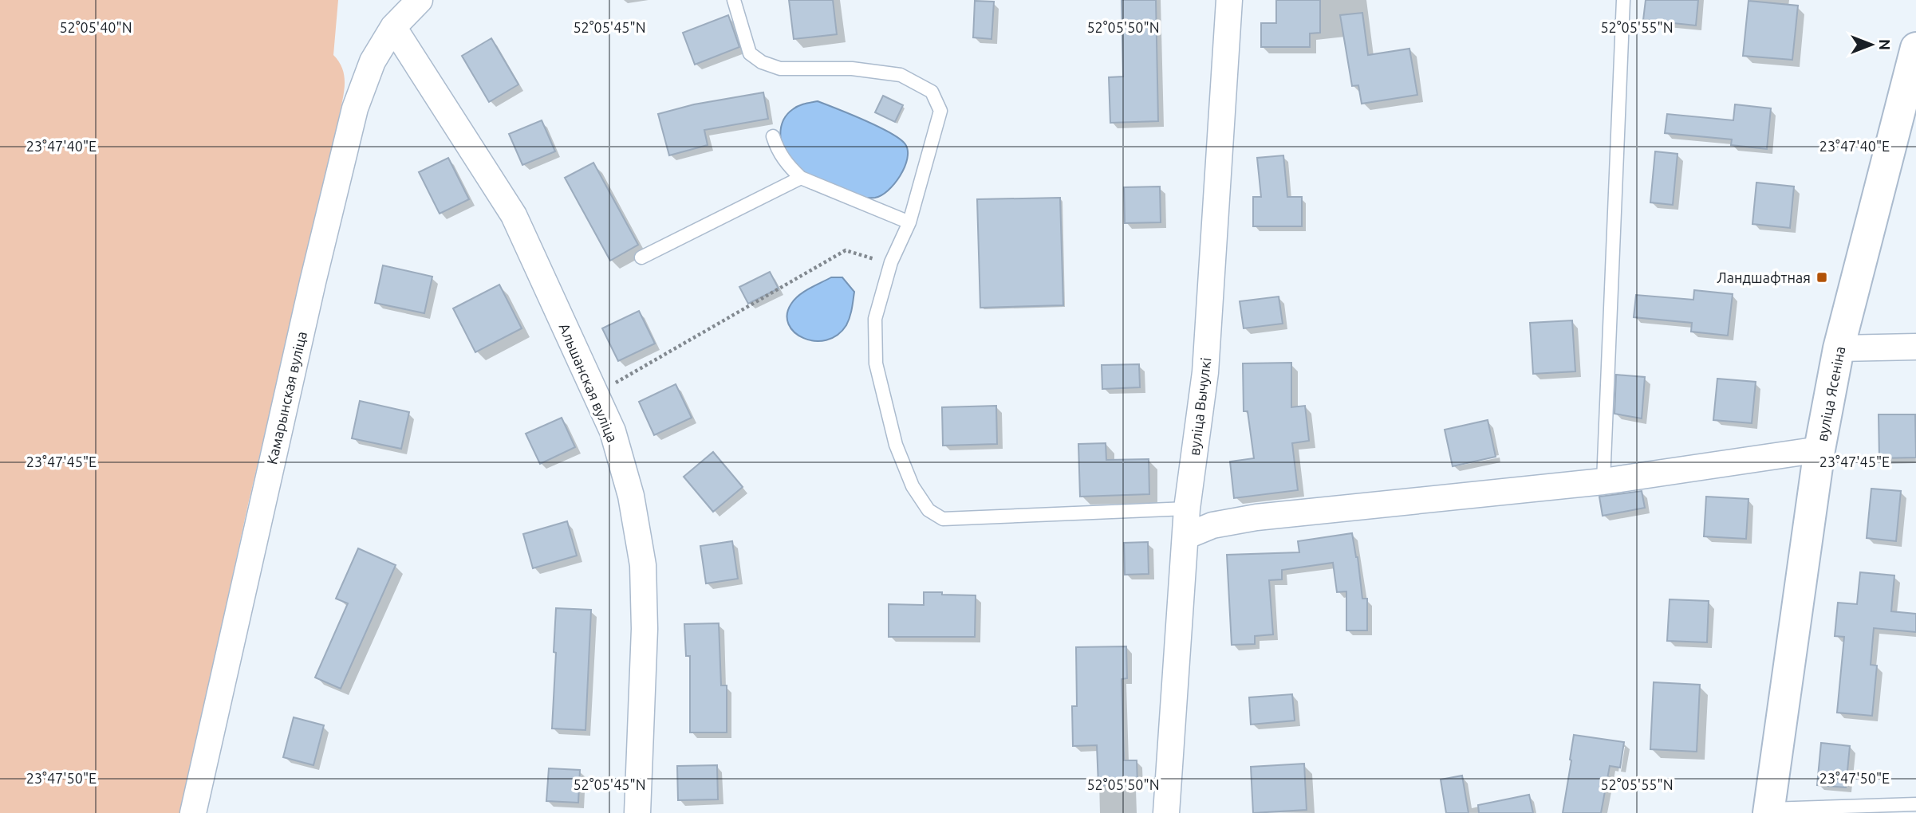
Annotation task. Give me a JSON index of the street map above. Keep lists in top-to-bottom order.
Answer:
{
  "streets": {
    "street": [
      "Альшанская вуліца",
      "вуліца Ясеніна",
      "Камарынская вуліца",
      "вуліца Вычулкі"
    ]
  },
  "crossings": [
    ["Альшанская вуліца", "Камарынская вуліца"]
  ],
  "places": {
    "transit": ["Ландшафтная"]
  },
  "north": "right",
  "coordinates": [
    "52°05'40\"N",
    "52°05'45\"N",
    "52°05'50\"N",
    "52°05'55\"N",
    "23°47'40\"E",
    "23°47'45\"E",
    "23°47'50\"E"
  ]
}
